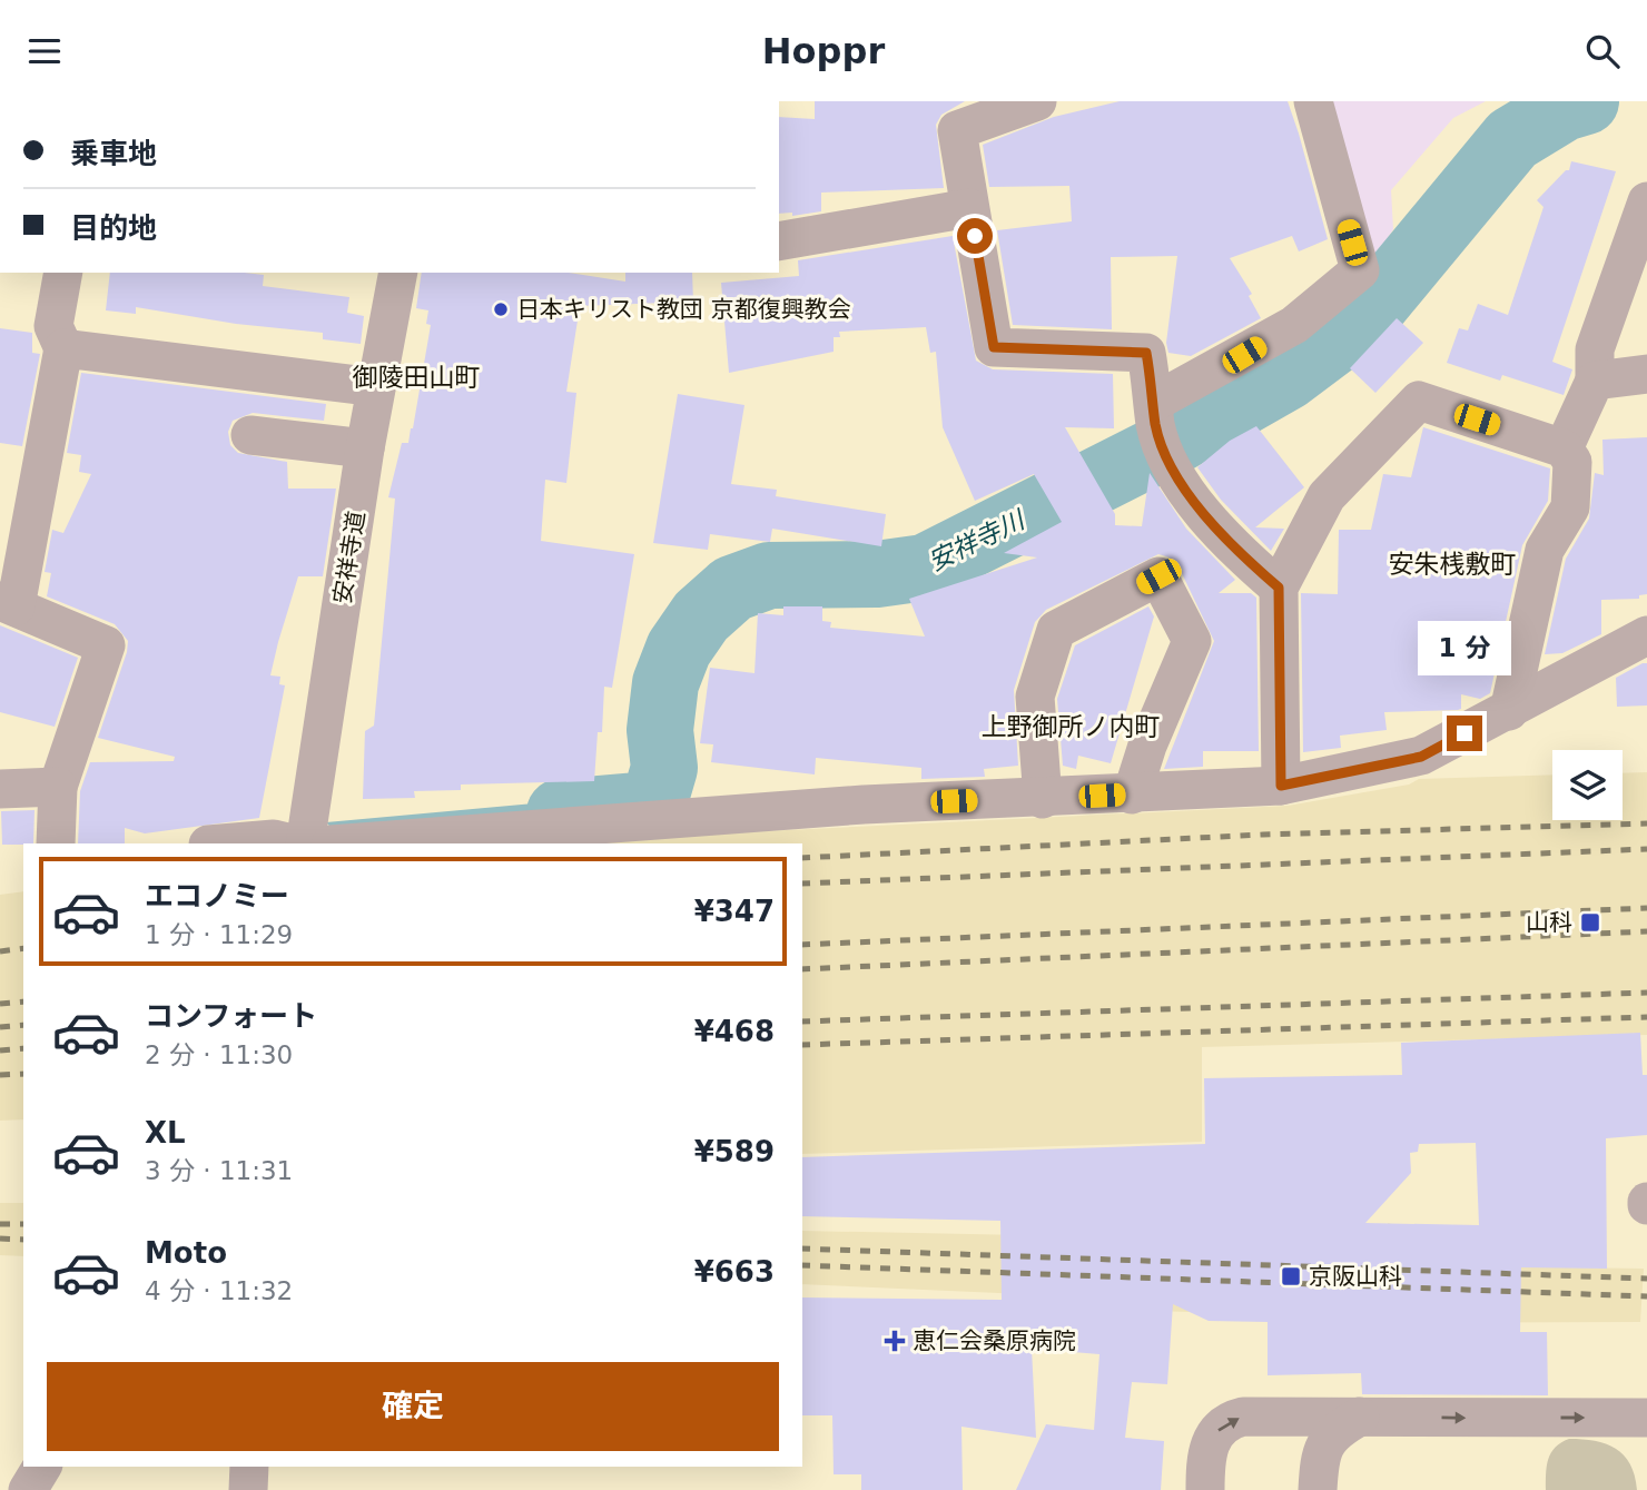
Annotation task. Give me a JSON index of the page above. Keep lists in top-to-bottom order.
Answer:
{
  "streets": {
    "street": ["安祥寺道"]
  },
  "districts": ["御陵田山町", "安朱桟敷町", "上野御所ノ内町"],
  "water": ["安祥寺川"],
  "places": {
    "other": ["日本キリスト教団 京都復興教会"],
    "transit": ["山科", "京阪山科"],
    "health": ["恵仁会桑原病院"]
  },
  "page": {
    "header": "Hoppr",
    "banner": ["乗車地", "目的地"],
    "bubble": "1 分",
    "list": [
      {
        "name": "エコノミー",
        "note": "1 分 · 11:29",
        "value": "¥347"
      },
      {
        "name": "コンフォート",
        "note": "2 分 · 11:30",
        "value": "¥468"
      },
      {
        "name": "XL",
        "note": "3 分 · 11:31",
        "value": "¥589"
      },
      {
        "name": "Moto",
        "note": "4 分 · 11:32",
        "value": "¥663"
      }
    ],
    "buttons": "確定"
  }
}
